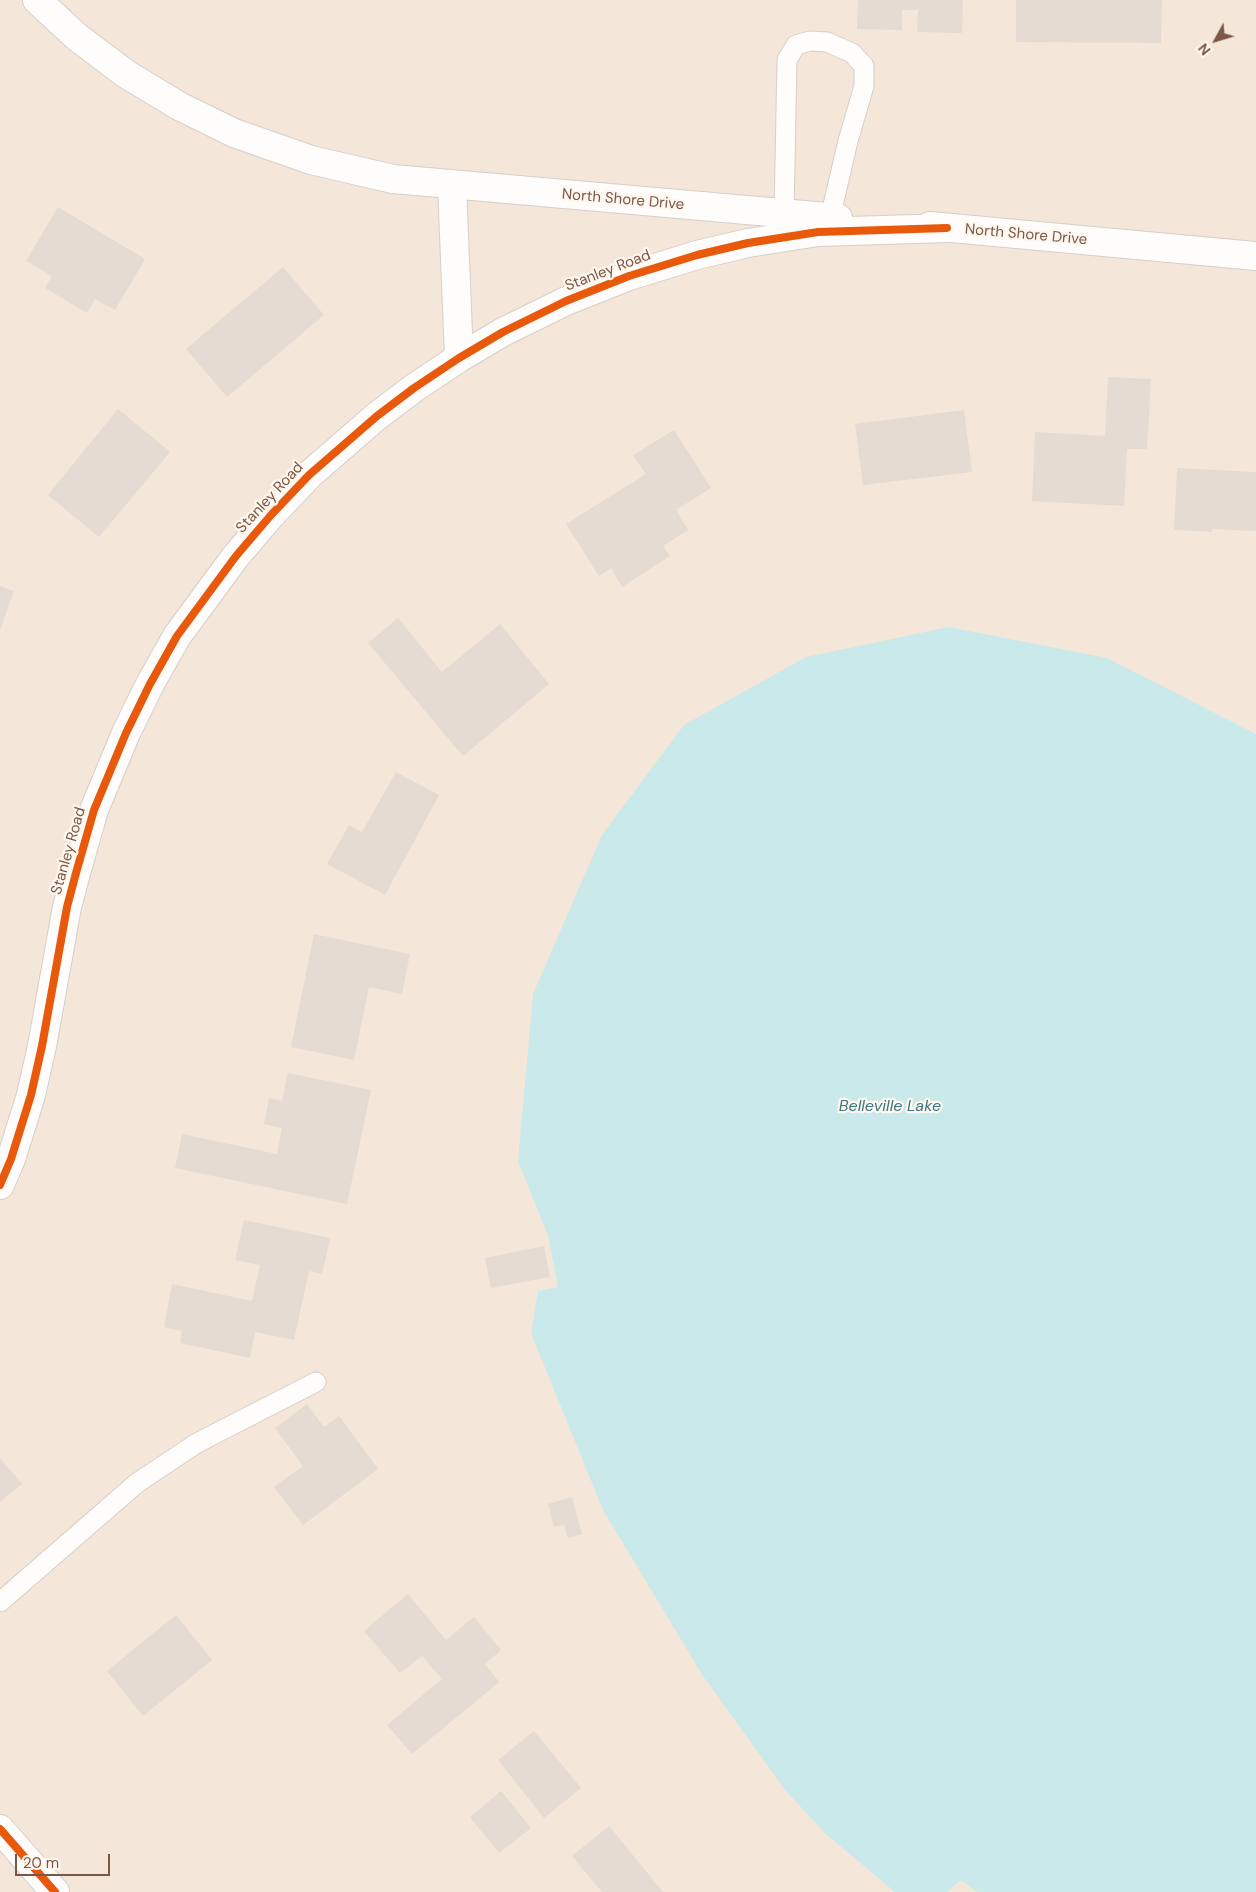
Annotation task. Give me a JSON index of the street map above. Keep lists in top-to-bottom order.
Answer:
{
  "streets": {
    "street": ["North Shore Drive", "Stanley Road"]
  },
  "crossings": [
    ["North Shore Drive", "Stanley Road"]
  ],
  "water": ["Belleville Lake"],
  "scale_bar": "20 m",
  "north": "bottom left"
}
